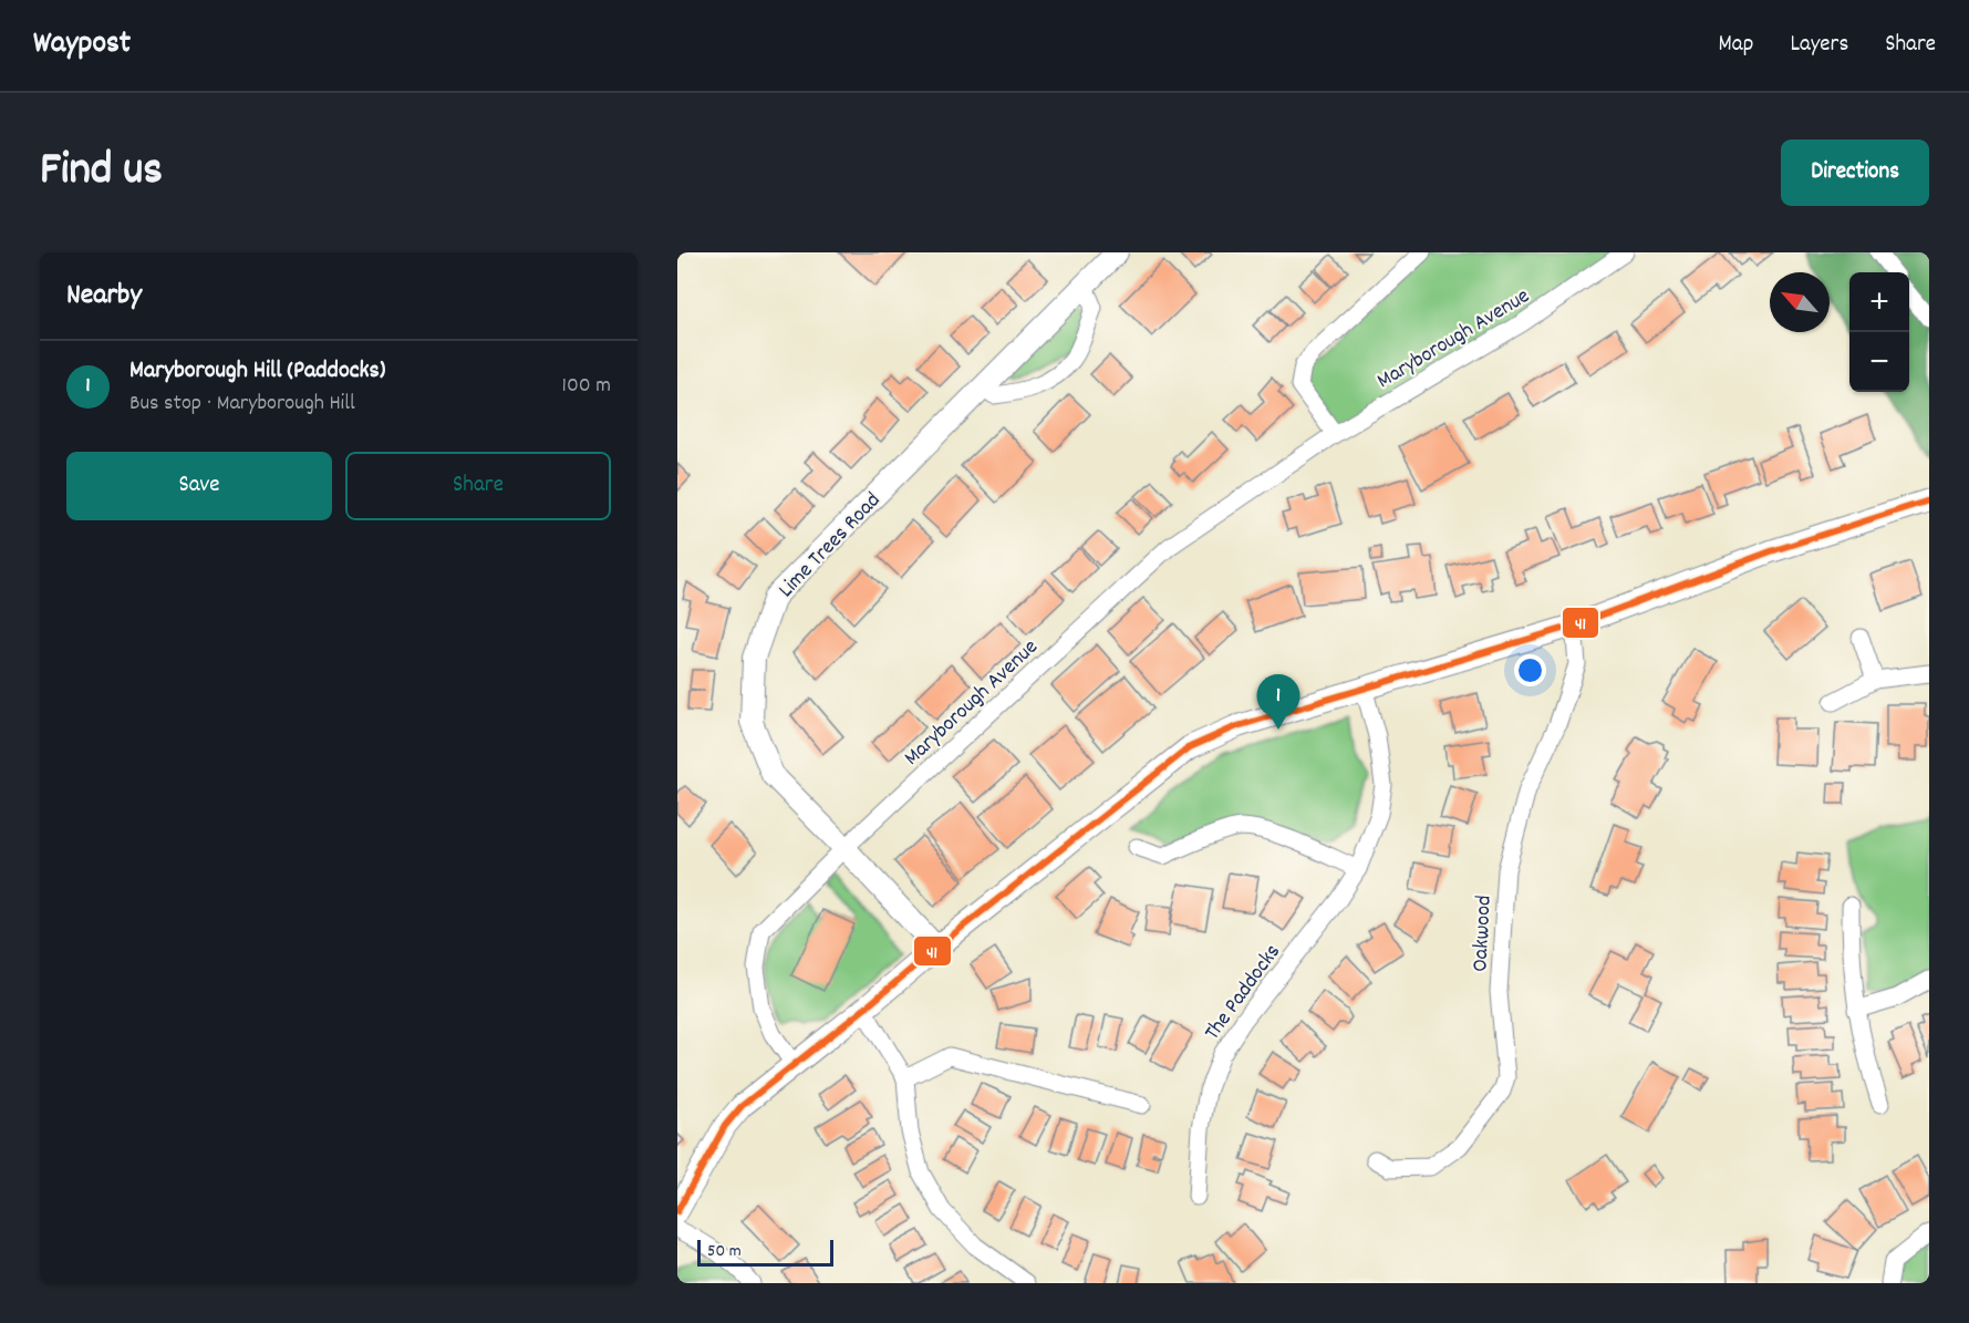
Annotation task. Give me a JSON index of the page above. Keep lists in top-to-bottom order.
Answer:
{
  "streets": {
    "street": [
      "Maryborough Avenue",
      "Lime Trees Road",
      "Oakwood",
      "The Paddocks"
    ]
  },
  "crossings": [
    ["Maryborough Avenue", "Lime Trees Road"]
  ],
  "lines": ["transit line 41"],
  "scale_bar": "50 m",
  "north": "top left",
  "page": {
    "header": "Waypost",
    "nav": ["Map", "Layers", "Share"],
    "title": "Find us",
    "buttons": [
      "Directions",
      ["Save", "Share"]
    ],
    "heading": "Nearby",
    "map_buttons": ["+", "−"],
    "list": [
      {
        "mark": "1",
        "name": "Maryborough Hill (Paddocks)",
        "note": "Bus stop · Maryborough Hill",
        "value": "100 m"
      }
    ],
    "pins": "1",
    "scale": "50 m"
  }
}
